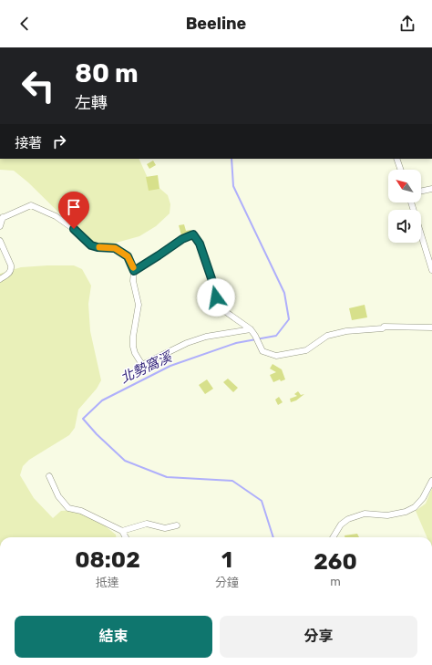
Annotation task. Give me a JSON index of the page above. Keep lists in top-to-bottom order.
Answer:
{
  "water": ["北勢窩溪"],
  "north": "top left",
  "page": {
    "header": "Beeline",
    "turn": ["80 m", "左轉"],
    "then": "接著",
    "eta": [
      "08:02",
      "抵達",
      "1",
      "分鐘",
      "260",
      "m"
    ],
    "buttons": ["結束", "分享"]
  }
}
